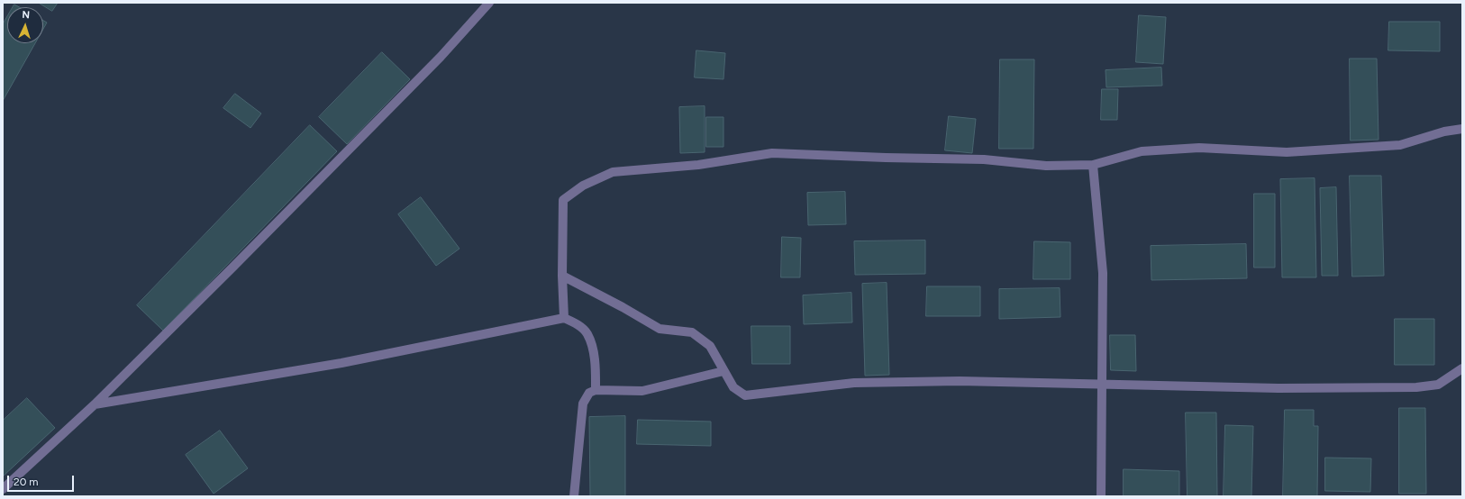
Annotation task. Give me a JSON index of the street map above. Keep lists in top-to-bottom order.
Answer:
{
  "scale_bar": "20 m",
  "north": "top"
}
